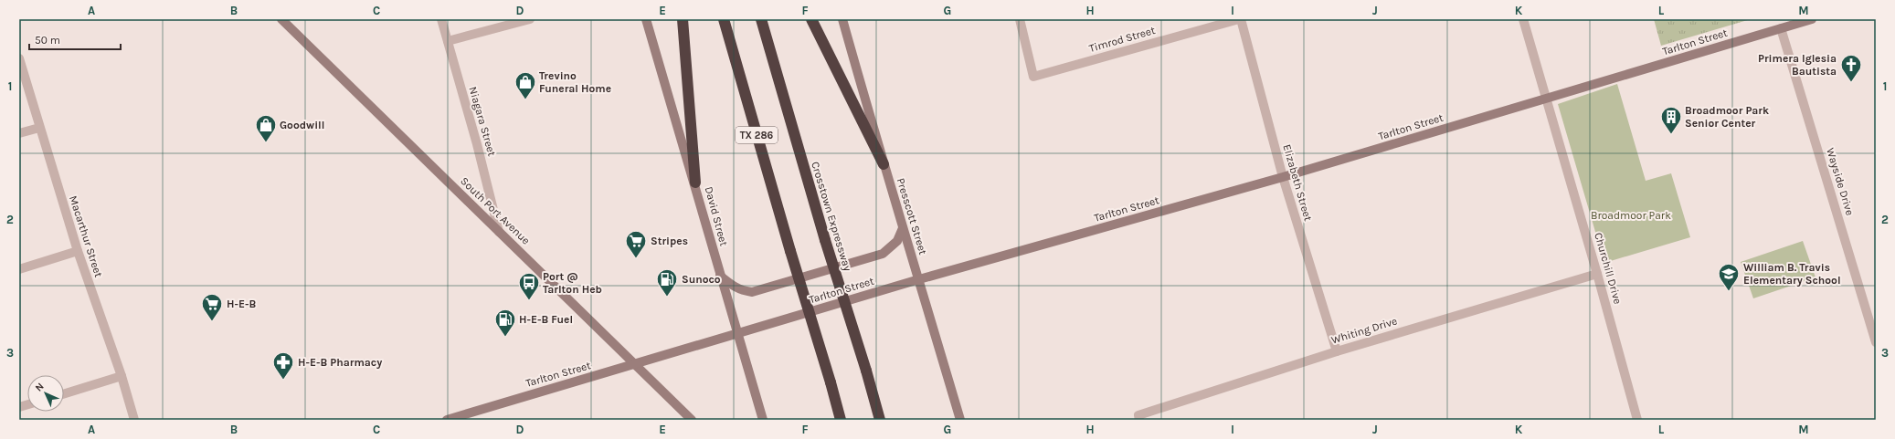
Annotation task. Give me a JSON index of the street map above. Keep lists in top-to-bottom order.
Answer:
{
  "streets": {
    "highway": ["TX 286", "Crosstown Expressway"],
    "main road": [
      "Tarlton Street",
      "South Port Avenue",
      "David Street",
      "Presscott Street"
    ],
    "street": [
      "Timrod Street",
      "Niagara Street",
      "Wayside Drive",
      "Elizabeth Street",
      "Macarthur Street",
      "Churchill Drive",
      "Whiting Drive"
    ]
  },
  "crossings": [
    ["Timrod Street", "Elizabeth Street"],
    ["Tarlton Street", "Wayside Drive"],
    ["Tarlton Street", "Elizabeth Street"],
    ["Tarlton Street", "South Port Avenue"],
    ["Tarlton Street", "David Street"],
    ["Tarlton Street", "Presscott Street"],
    ["Tarlton Street", "Churchill Drive"],
    ["Niagara Street", "South Port Avenue"],
    ["Elizabeth Street", "Whiting Drive"],
    ["Churchill Drive", "Whiting Drive"]
  ],
  "parks": ["Broadmoor Park"],
  "places": {
    "church": ["Primera Iglesia Bautista"],
    "shop": ["Trevino Funeral Home", "Goodwill"],
    "building": ["Broadmoor Park Senior Center"],
    "supermarket": ["Stripes", "H-E-B"],
    "school or university": ["William B. Travis Elementary School"],
    "fuel station": ["Sunoco", "H-E-B Fuel"],
    "bus stop": ["Port @ Tarlton Heb"],
    "pharmacy": ["H-E-B Pharmacy"]
  },
  "scale_bar": "50 m",
  "north": "top left",
  "grid": {
    "columns": [
      "A",
      "B",
      "C",
      "D",
      "E",
      "F",
      "G",
      "H",
      "I",
      "J",
      "K",
      "L",
      "M"
    ],
    "rows": ["1", "2", "3"]
  }
}
